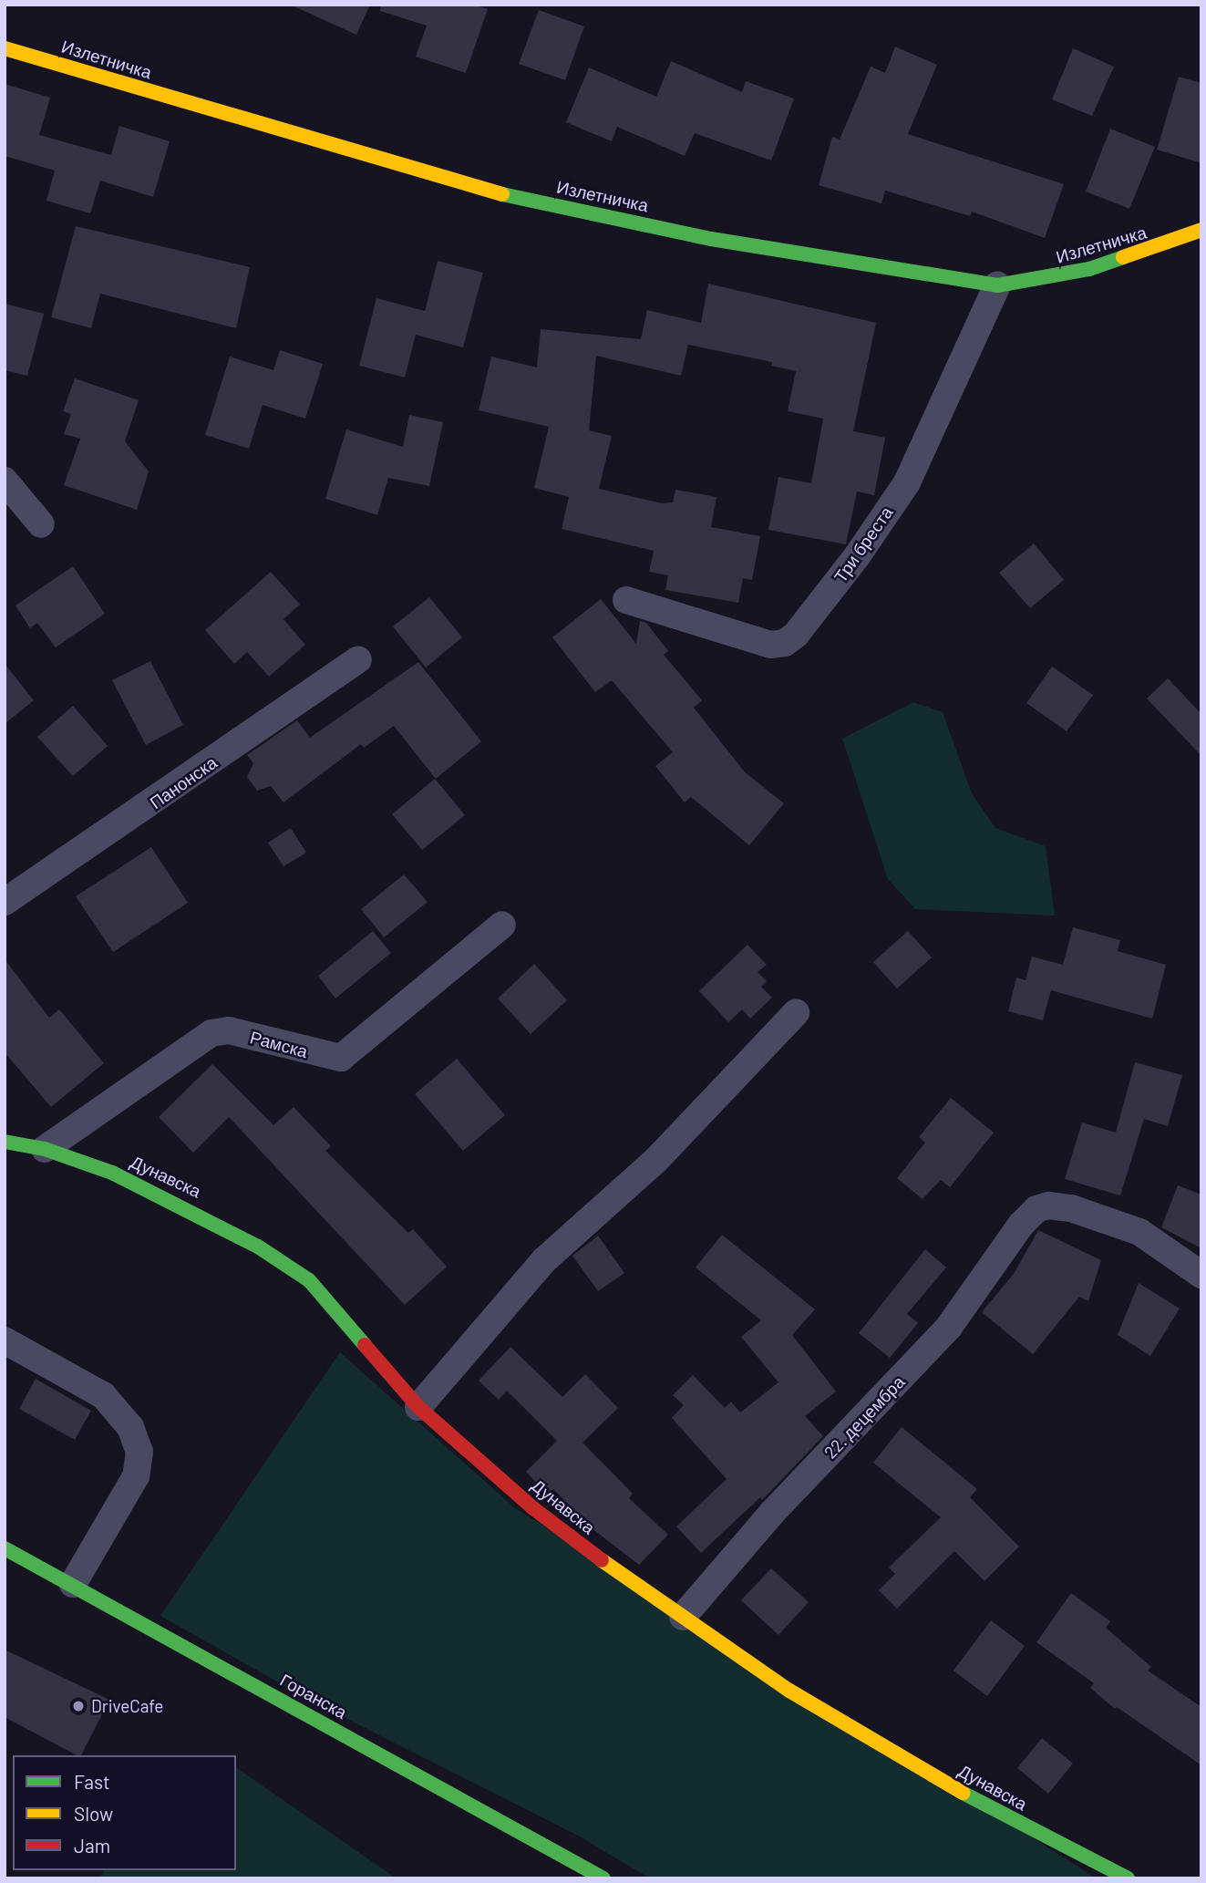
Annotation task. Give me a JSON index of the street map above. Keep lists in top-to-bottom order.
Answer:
{
  "streets": {
    "street": [
      "Излетничка",
      "Три бреста",
      "Панонска",
      "Рамска",
      "Дунавска",
      "22. децембра",
      "Горанска"
    ]
  },
  "crossings": [
    ["Излетничка", "Три бреста"],
    ["Рамска", "Дунавска"],
    ["Дунавска", "22. децембра"]
  ],
  "places": ["DriveCafe"],
  "legend": ["Fast", "Slow", "Jam"]
}
